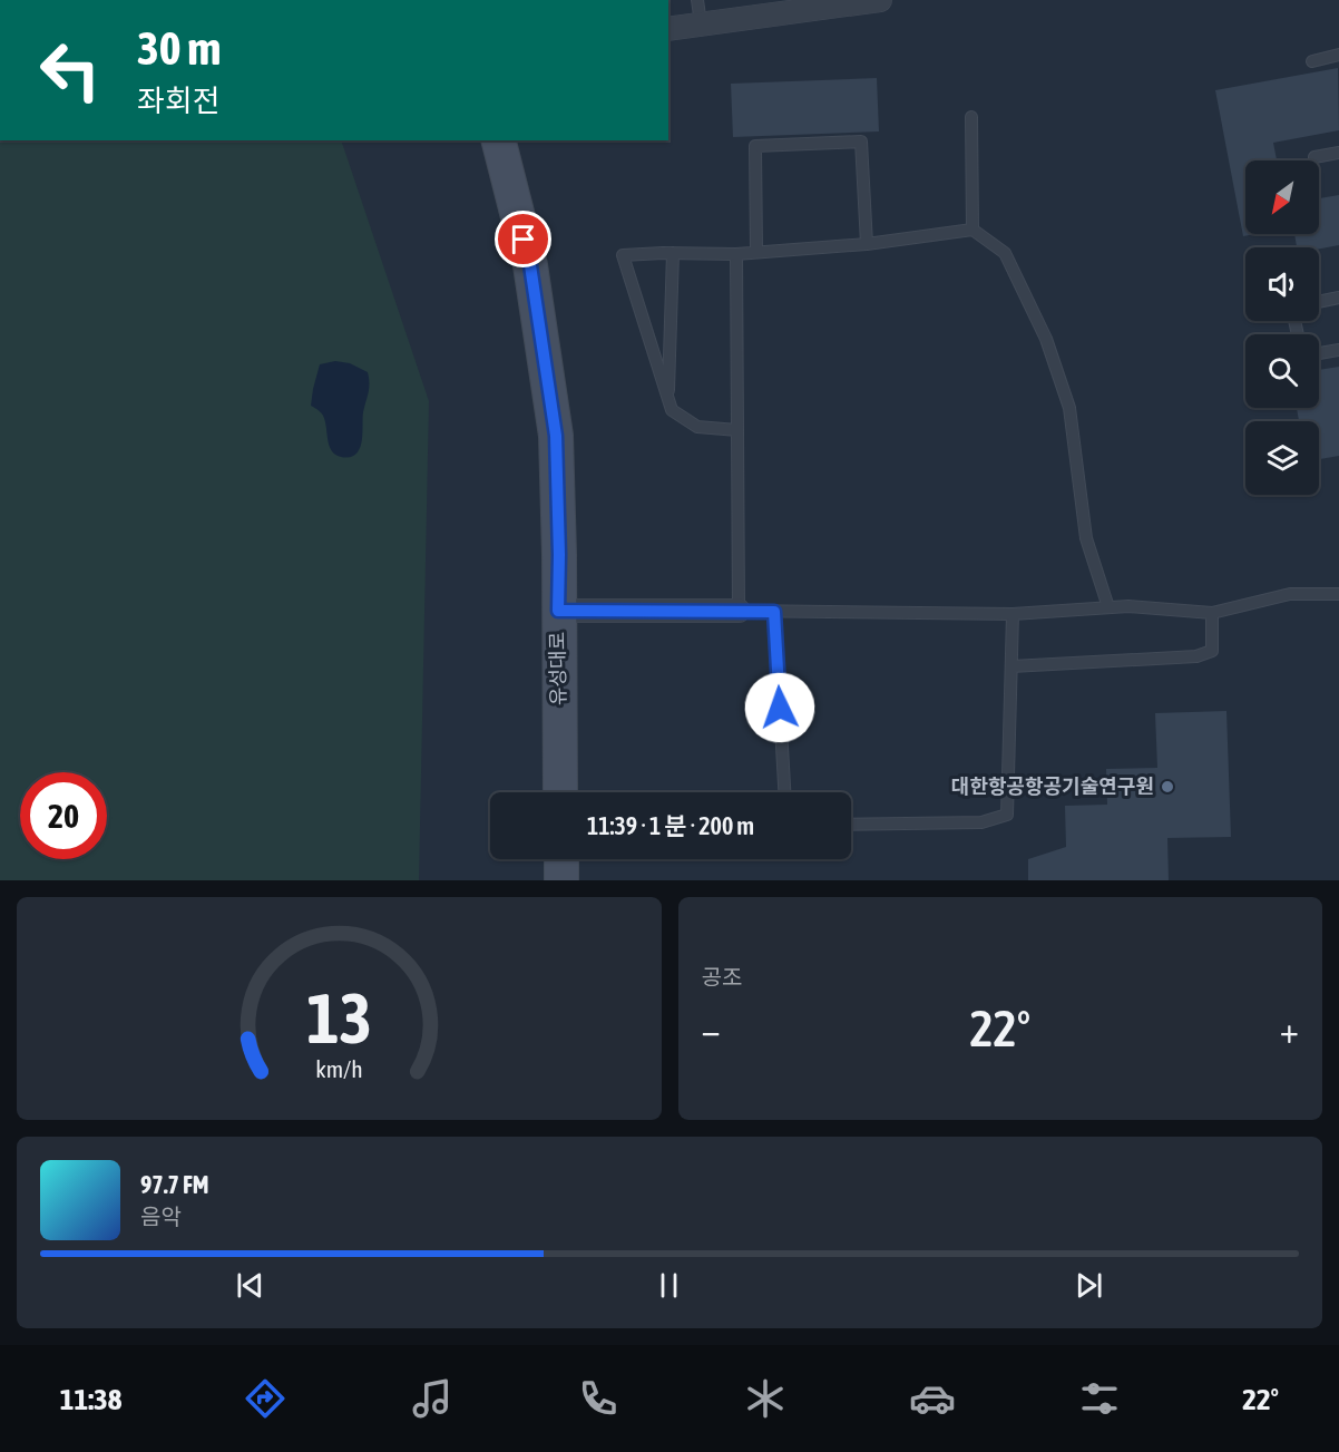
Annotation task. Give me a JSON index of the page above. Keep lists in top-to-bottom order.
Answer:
{
  "streets": {
    "main road": ["유성대로"]
  },
  "places": ["대한항공항공기술연구원"],
  "north": "bottom left",
  "page": {
    "turn": ["30 m", "좌회전"],
    "limit": "20",
    "trip": "11:39 · 1 분 · 200 m",
    "tile": "공조",
    "heat": ["−", "22°", "+"],
    "song": ["97.7 FM", "음악"],
    "tabs": ["11:38", "22°"],
    "gauge": ["13", "km/h"]
  }
}
